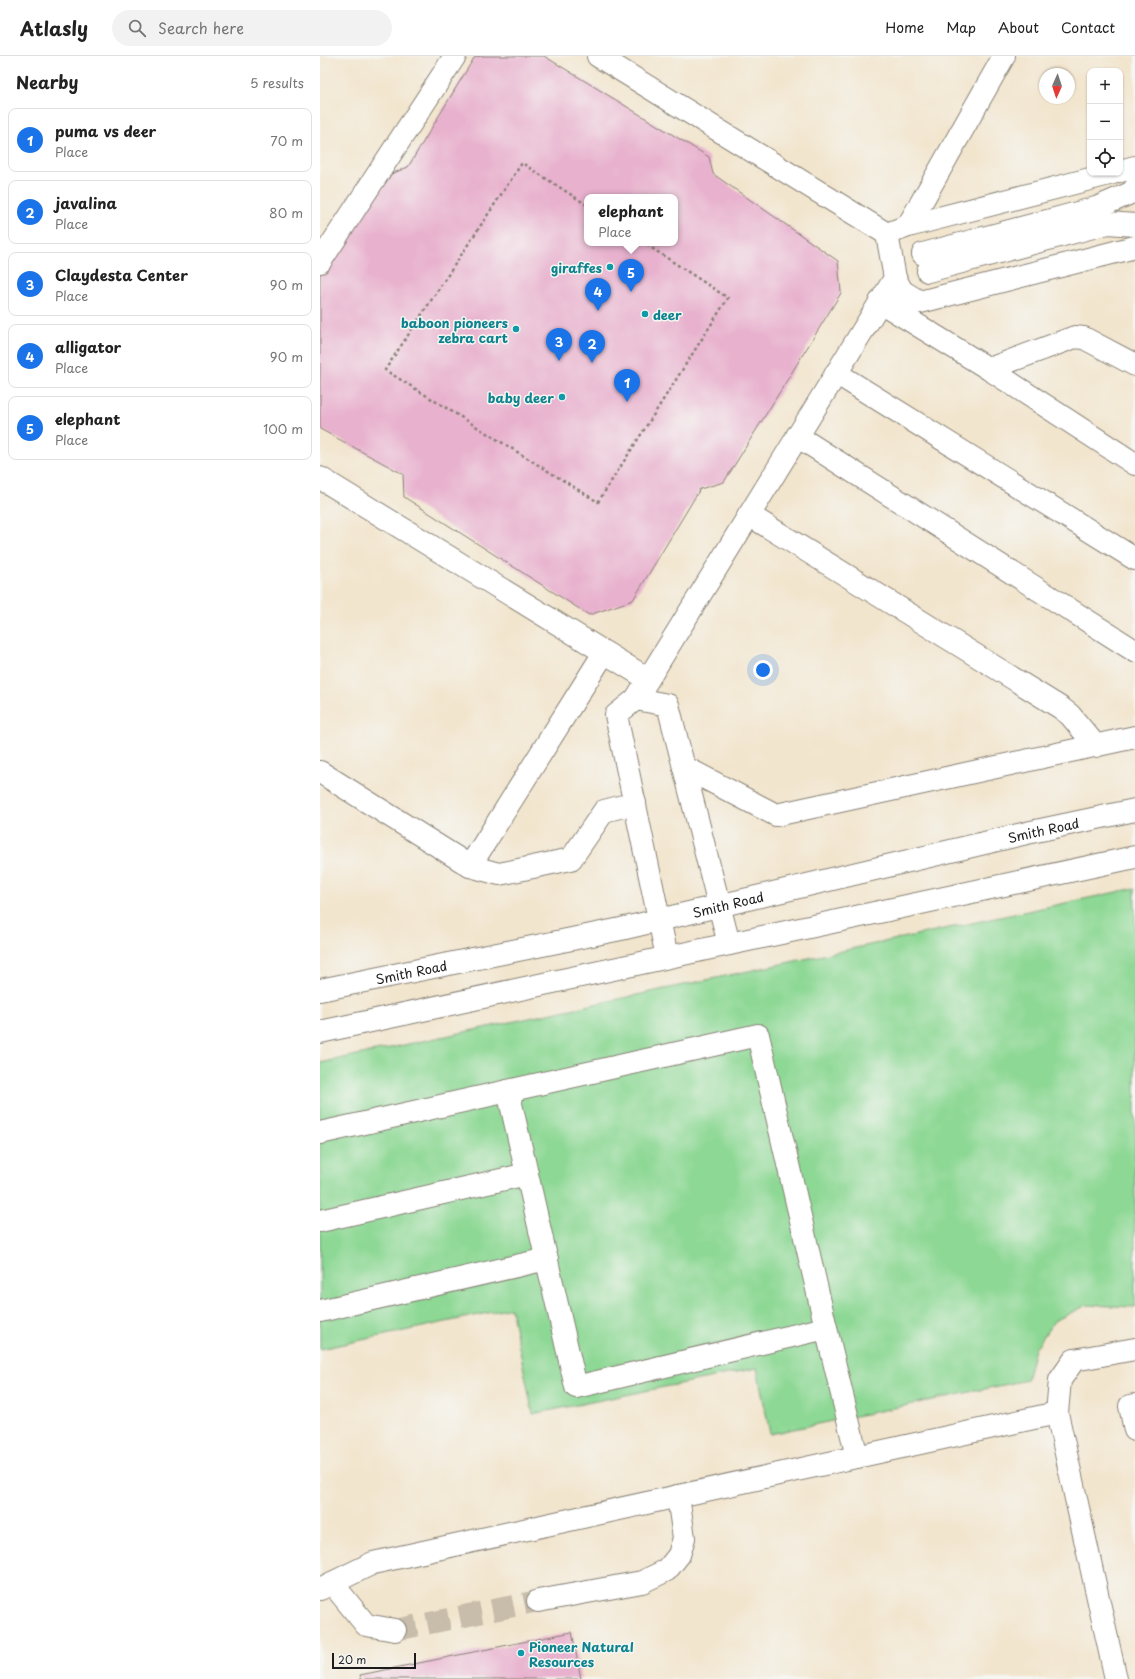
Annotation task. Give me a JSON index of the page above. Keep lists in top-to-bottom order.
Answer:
{
  "streets": {
    "street": ["Smith Road"]
  },
  "places": [
    "giraffes",
    "deer",
    "baboon pioneers zebra cart",
    "baby deer",
    "Pioneer Natural Resources"
  ],
  "scale_bar": "20 m",
  "north": "bottom",
  "page": {
    "header": "Atlasly",
    "search": "Search here",
    "nav": [
      "Home",
      "Map",
      "About",
      "Contact"
    ],
    "heading": ["Nearby", "5 results"],
    "map_buttons": ["+", "−"],
    "list": [
      {
        "mark": "1",
        "name": "puma vs deer",
        "note": "Place",
        "value": "70 m"
      },
      {
        "mark": "2",
        "name": "javalina",
        "note": "Place",
        "value": "80 m"
      },
      {
        "mark": "3",
        "name": "Claydesta Center",
        "note": "Place",
        "value": "90 m"
      },
      {
        "mark": "4",
        "name": "alligator",
        "note": "Place",
        "value": "90 m"
      },
      {
        "mark": "5",
        "name": "elephant",
        "note": "Place",
        "value": "100 m"
      }
    ],
    "popup": ["elephant", "Place"],
    "pins": [
      "5",
      "4",
      "3",
      "2",
      "1"
    ],
    "scale": "20 m"
  }
}
